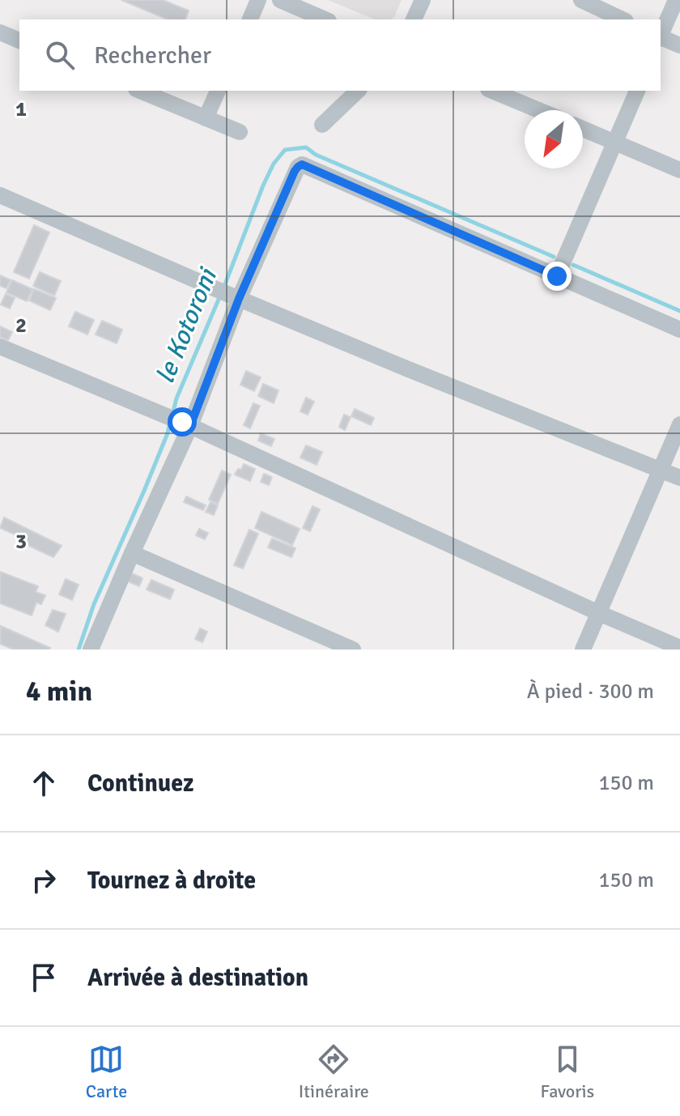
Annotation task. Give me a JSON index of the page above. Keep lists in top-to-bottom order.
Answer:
{
  "water": ["le Kotoroni"],
  "north": "bottom left",
  "page": {
    "search": "Rechercher",
    "heading": ["4 min", "À pied · 300 m"],
    "list": [
      ["Continuez", "150 m"],
      ["Tournez à droite", "150 m"],
      "Arrivée à destination"
    ],
    "nav": ["Carte", "Itinéraire", "Favoris"]
  },
  "grid": {
    "rows": ["1", "2", "3"]
  }
}
